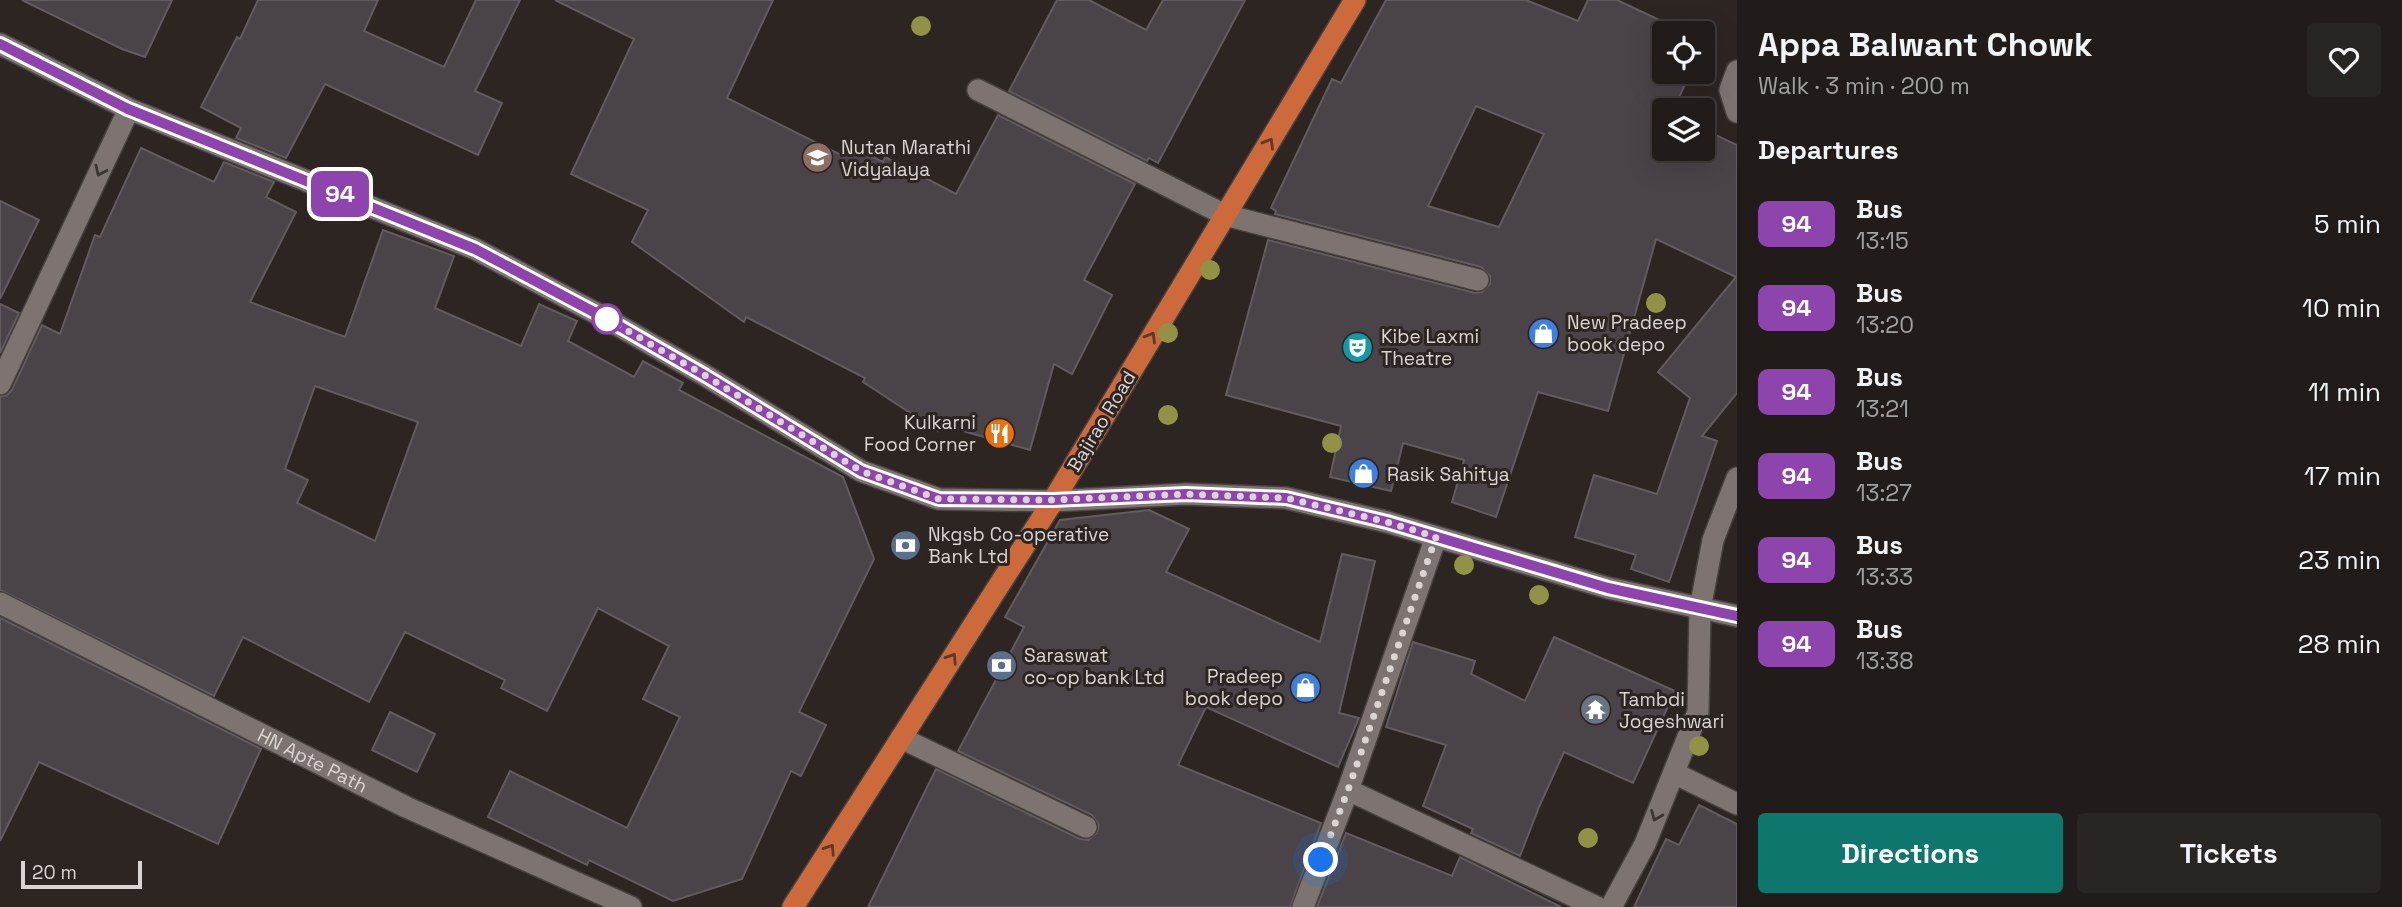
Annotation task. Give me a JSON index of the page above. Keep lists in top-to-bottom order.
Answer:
{
  "streets": {
    "highway": ["Bajirao Road"],
    "street": ["HN Apte Path"]
  },
  "one_way": ["Bajirao Road"],
  "places": {
    "school or university": ["Nutan Marathi Vidyalaya"],
    "shop": ["New Pradeep book depo", "Rasik Sahitya", "Pradeep book depo"],
    "theatre": ["Kibe Laxmi Theatre"],
    "restaurant": ["Kulkarni Food Corner"],
    "bank": ["Nkgsb Co-operative Bank Ltd", "Saraswat co-op bank Ltd"],
    "temple": ["Tambdi Jogeshwari"]
  },
  "lines": ["bus line 94"],
  "scale_bar": "20 m",
  "page": {
    "on_map": "94",
    "heading": [
      ["Appa Balwant Chowk", "Walk · 3 min · 200 m"],
      "Departures"
    ],
    "list": [
      {
        "mark": "94",
        "name": "Bus",
        "note": "13:15",
        "value": "5 min"
      },
      {
        "mark": "94",
        "name": "Bus",
        "note": "13:20",
        "value": "10 min"
      },
      {
        "mark": "94",
        "name": "Bus",
        "note": "13:21",
        "value": "11 min"
      },
      {
        "mark": "94",
        "name": "Bus",
        "note": "13:27",
        "value": "17 min"
      },
      {
        "mark": "94",
        "name": "Bus",
        "note": "13:33",
        "value": "23 min"
      },
      {
        "mark": "94",
        "name": "Bus",
        "note": "13:38",
        "value": "28 min"
      }
    ],
    "buttons": ["Directions", "Tickets"],
    "scale": "20 m"
  }
}
